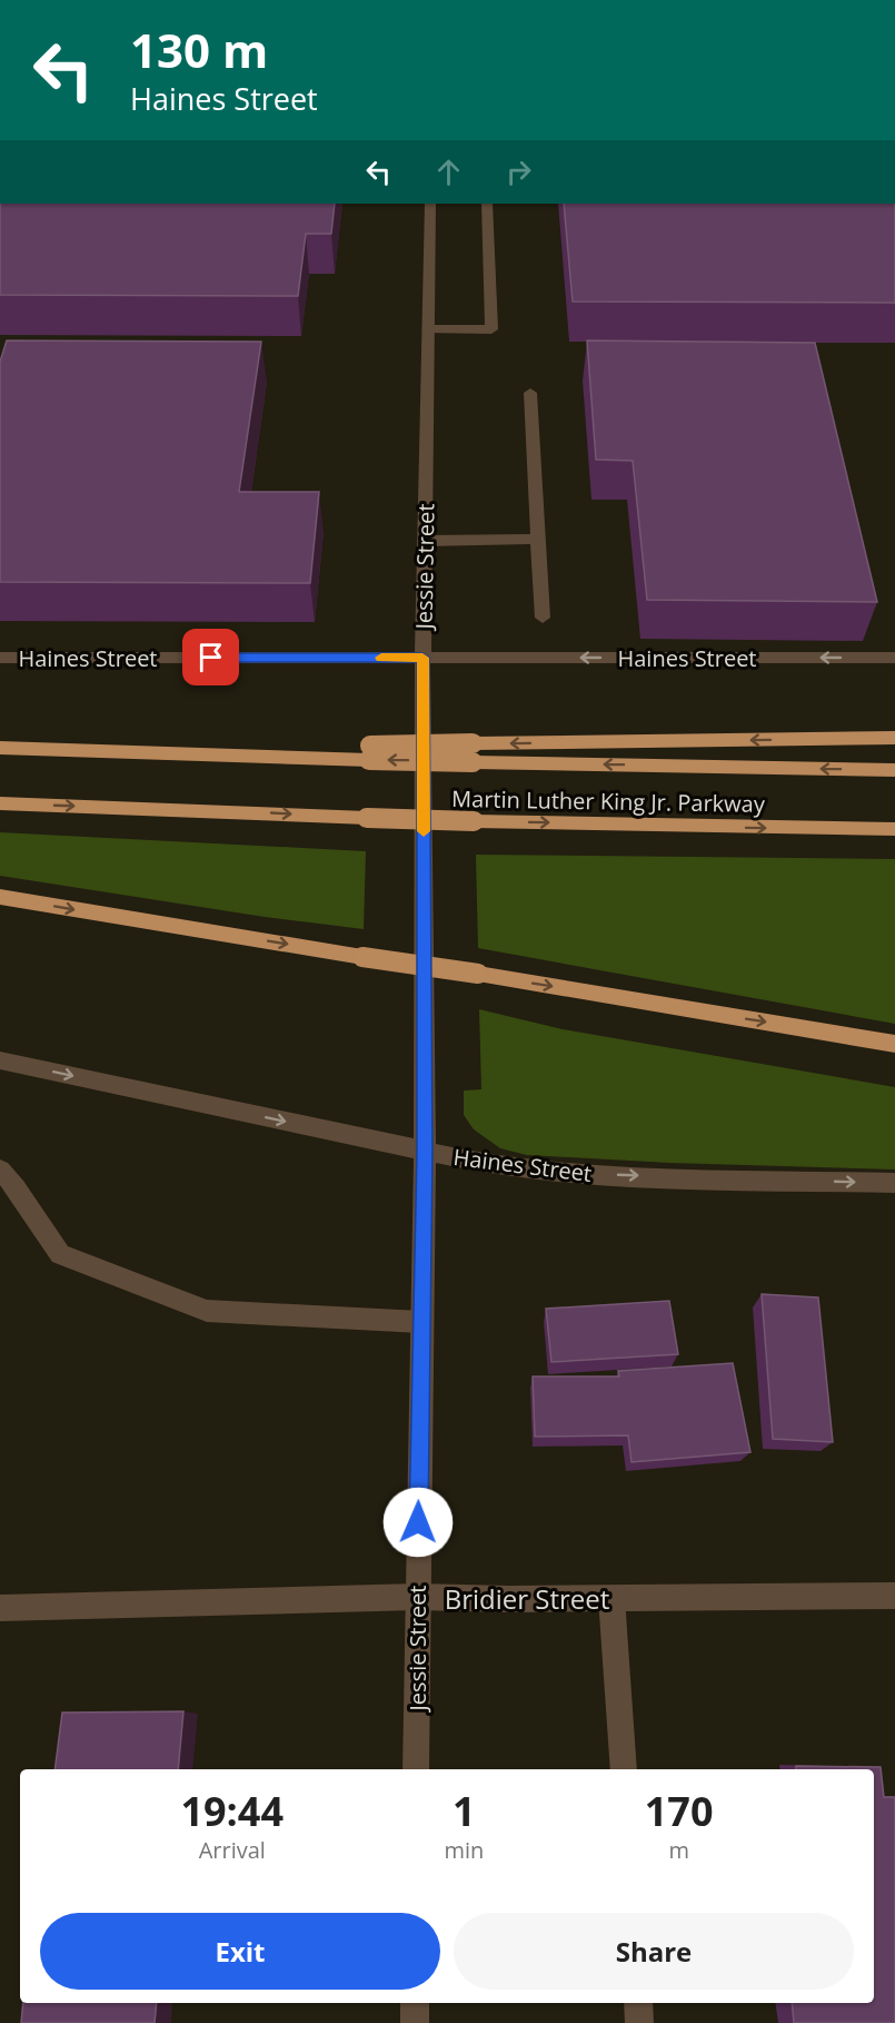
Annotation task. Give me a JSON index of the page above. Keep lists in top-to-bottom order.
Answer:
{
  "streets": {
    "highway": ["Martin Luther King Jr. Parkway"],
    "street": ["Jessie Street", "Haines Street", "Bridier Street"]
  },
  "crossings": [
    ["Jessie Street", "Haines Street"],
    ["Jessie Street", "Bridier Street"]
  ],
  "page": {
    "turn": ["130 m", "Haines Street"],
    "eta": [
      "19:44",
      "Arrival",
      "1",
      "min",
      "170",
      "m"
    ],
    "buttons": ["Exit", "Share"]
  }
}
